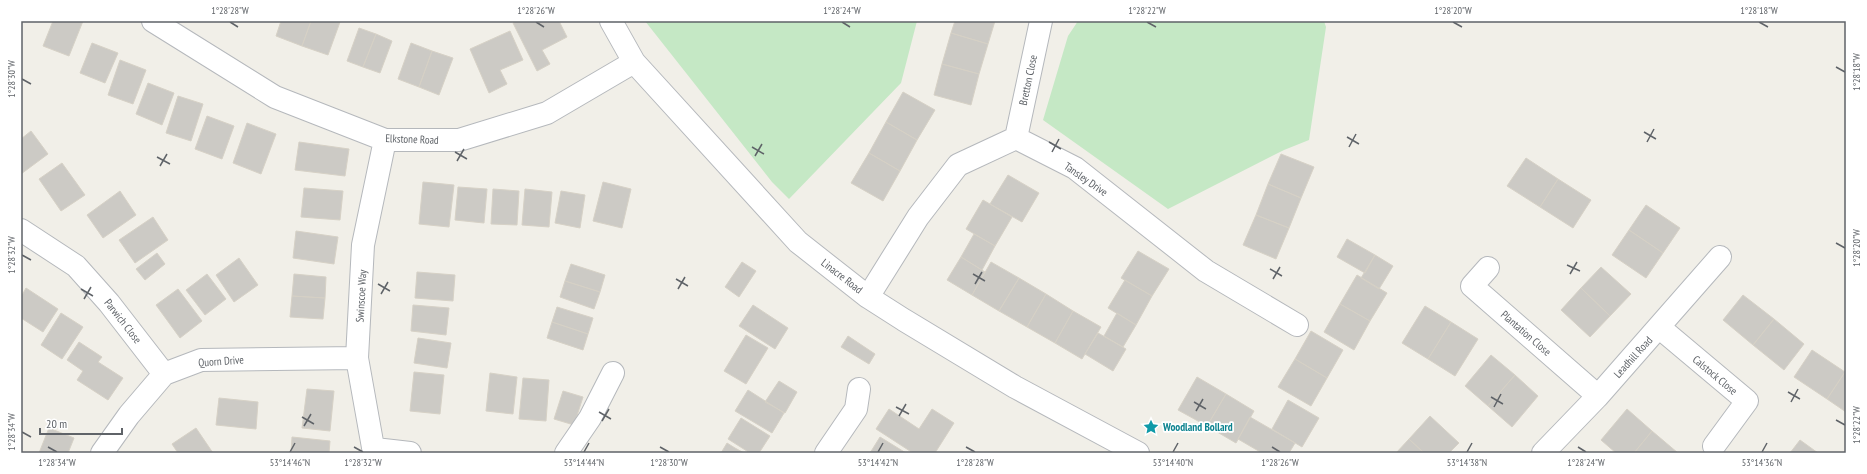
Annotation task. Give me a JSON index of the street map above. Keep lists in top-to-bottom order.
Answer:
{
  "streets": {
    "street": [
      "Bretton Close",
      "Elkstone Road",
      "Tansley Drive",
      "Linacre Road",
      "Swinscoe Way",
      "Parwich Close",
      "Plantation Close",
      "Leadhill Road",
      "Quorn Drive",
      "Calstock Close"
    ]
  },
  "crossings": [
    ["Bretton Close", "Tansley Drive"],
    ["Elkstone Road", "Linacre Road"],
    ["Elkstone Road", "Swinscoe Way"],
    ["Swinscoe Way", "Quorn Drive"],
    ["Parwich Close", "Quorn Drive"],
    ["Plantation Close", "Leadhill Road"],
    ["Leadhill Road", "Calstock Close"]
  ],
  "places": {
    "place": ["Woodland Bollard"]
  },
  "scale_bar": "20 m",
  "coordinates": [
    "1°28'28\"W",
    "1°28'26\"W",
    "1°28'24\"W",
    "1°28'22\"W",
    "1°28'20\"W",
    "1°28'18\"W",
    "1°28'30\"W",
    "1°28'32\"W",
    "1°28'34\"W",
    "53°14'46\"N",
    "53°14'44\"N",
    "53°14'42\"N",
    "53°14'40\"N",
    "53°14'38\"N",
    "53°14'36\"N"
  ]
}
